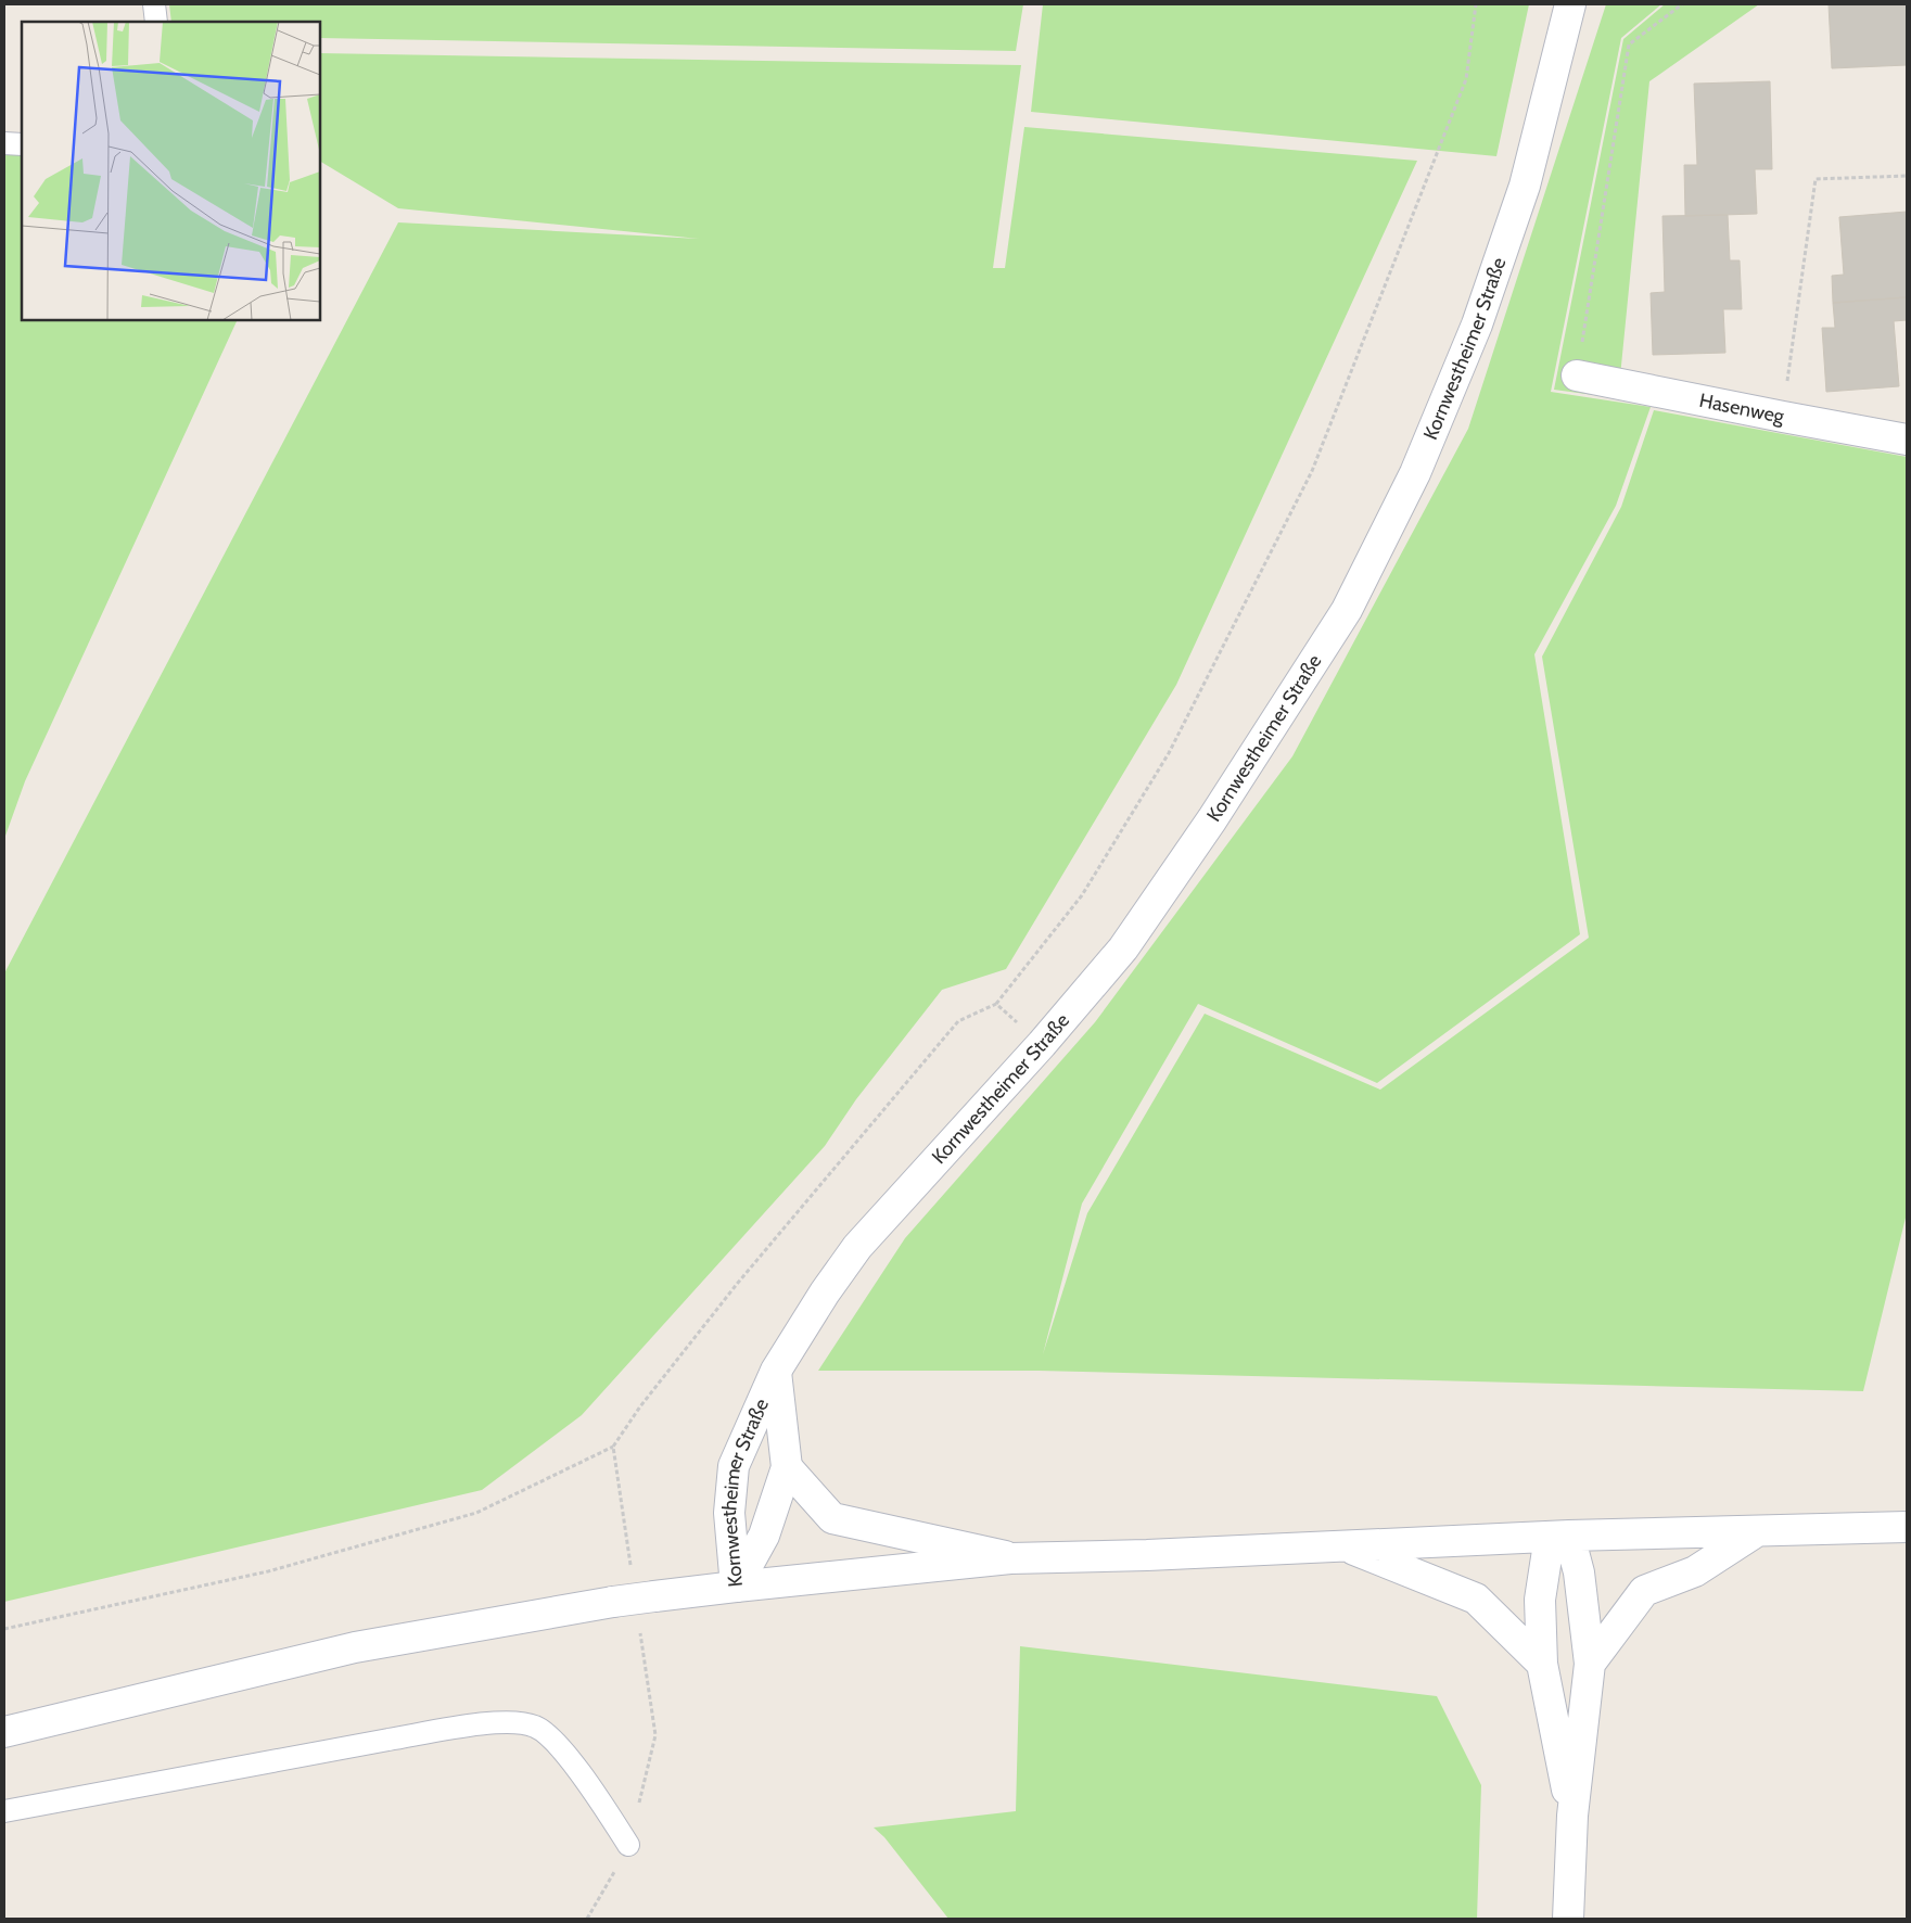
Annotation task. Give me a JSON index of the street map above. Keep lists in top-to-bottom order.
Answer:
{
  "streets": {
    "main road": ["Kornwestheimer Straße", "Hasenweg"]
  }
}
